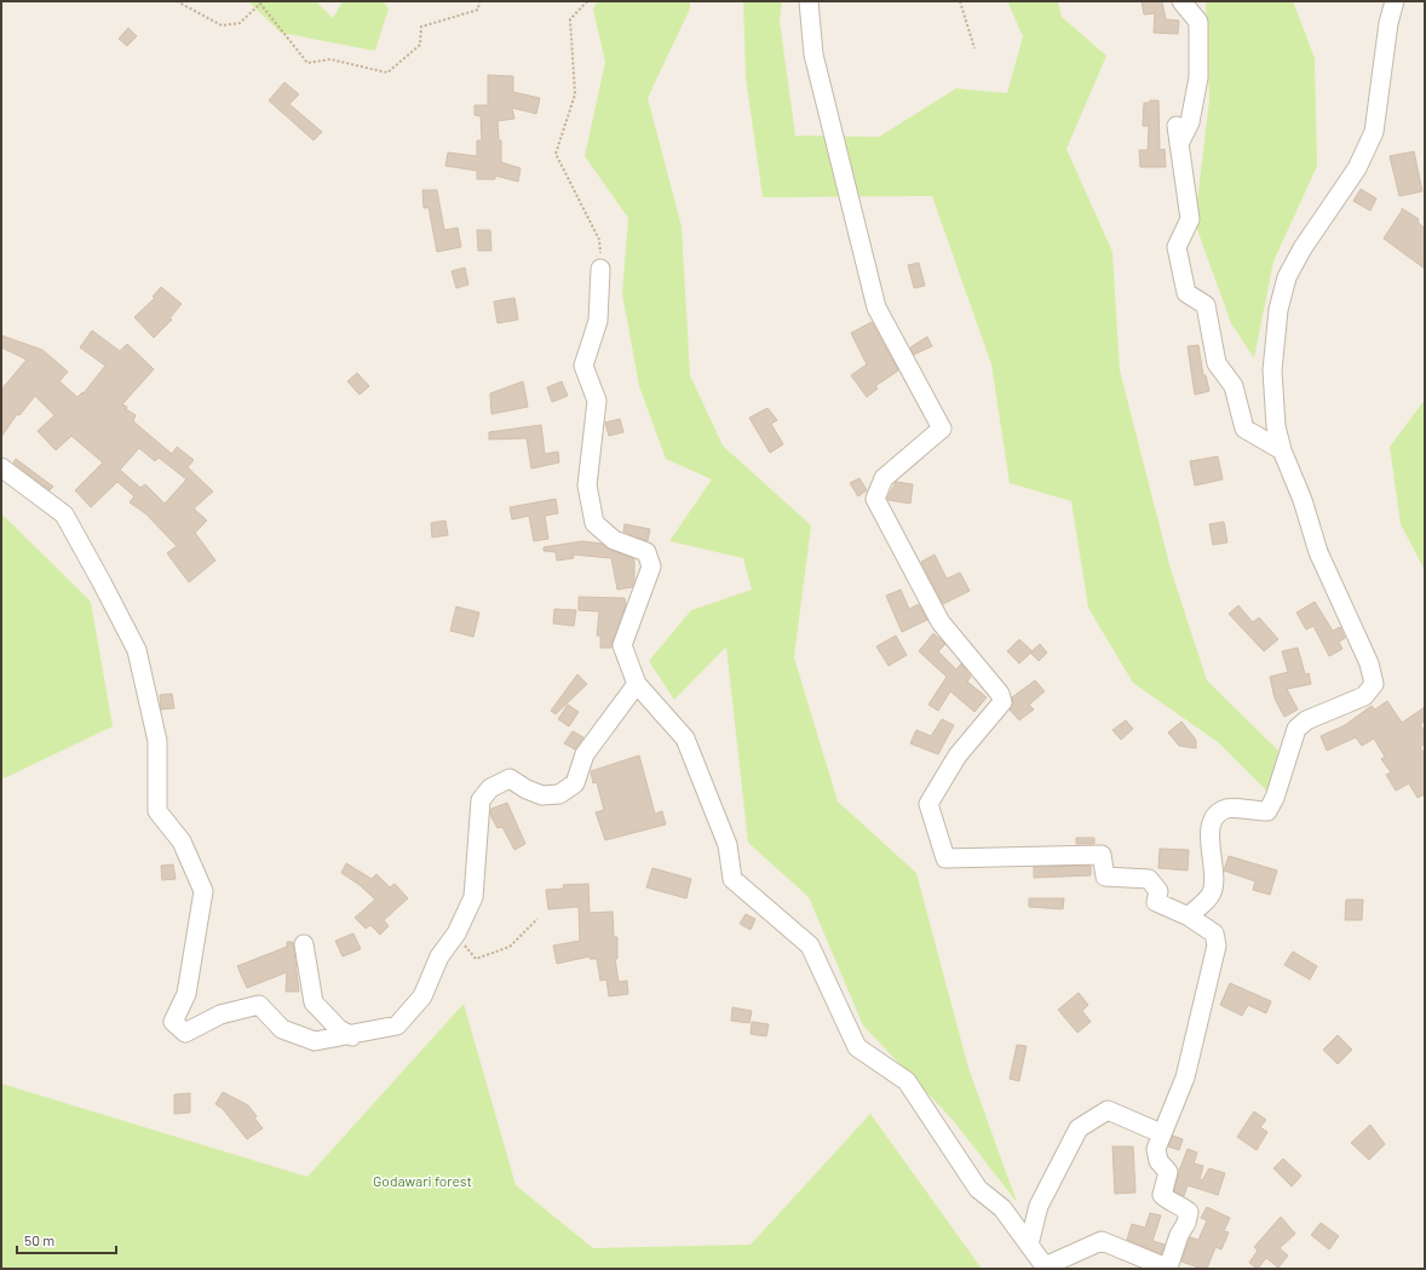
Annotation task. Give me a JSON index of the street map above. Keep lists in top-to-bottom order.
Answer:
{
  "parks": ["Godawari forest"],
  "scale_bar": "50 m"
}
